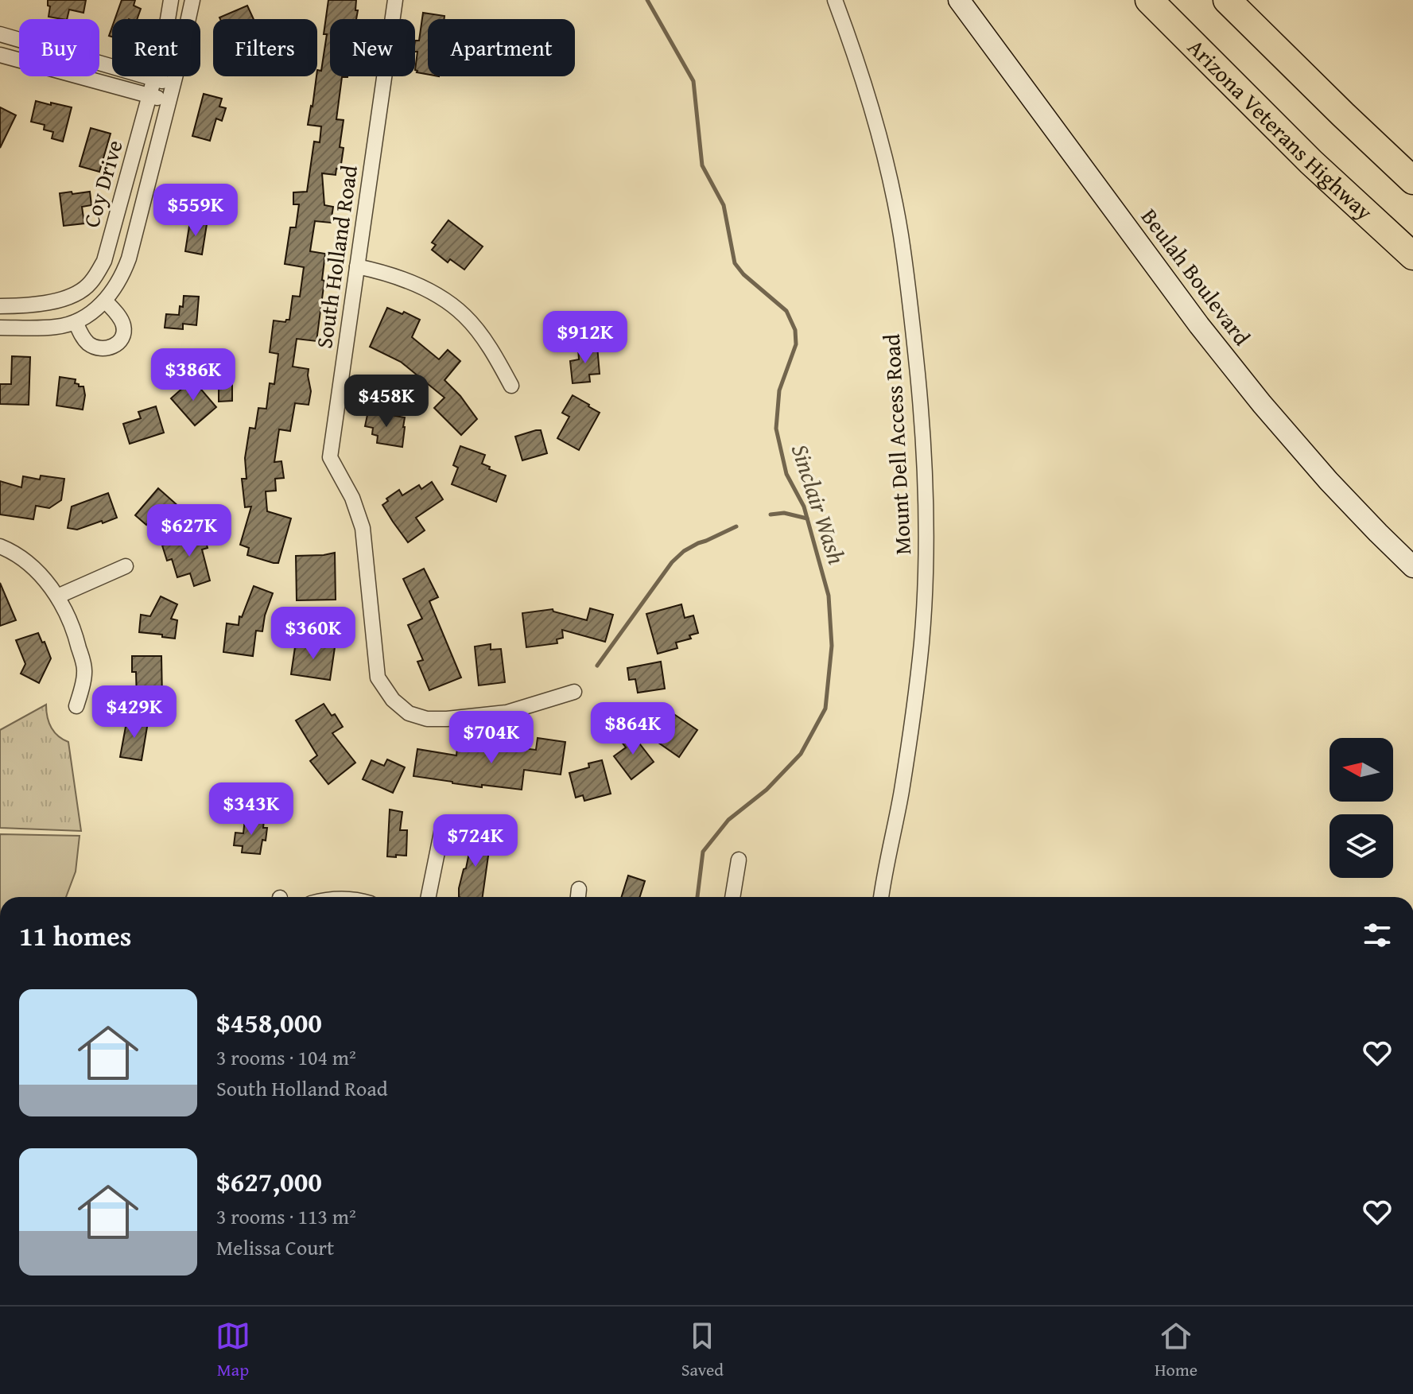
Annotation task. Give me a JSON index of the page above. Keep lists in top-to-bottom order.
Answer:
{
  "streets": {
    "highway": ["Arizona Veterans Highway"],
    "main road": ["Beulah Boulevard"],
    "street": ["Coy Drive", "South Holland Road", "Mount Dell Access Road"]
  },
  "water": ["Sinclair Wash"],
  "north": "left",
  "page": {
    "chip": [
      "Buy",
      "Rent",
      "Filters",
      "New",
      "Apartment"
    ],
    "price": [
      "$559K",
      "$912K",
      "$386K",
      "$458K",
      "$627K",
      "$360K",
      "$429K",
      "$864K",
      "$704K",
      "$343K",
      "$724K"
    ],
    "heading": "11 homes",
    "list": [
      {
        "name": "$458,000",
        "note": "3 rooms · 104 m² · South Holland Road"
      },
      {
        "name": "$627,000",
        "note": "3 rooms · 113 m² · Melissa Court"
      }
    ],
    "tabs": ["Map", "Saved", "Home"]
  }
}
